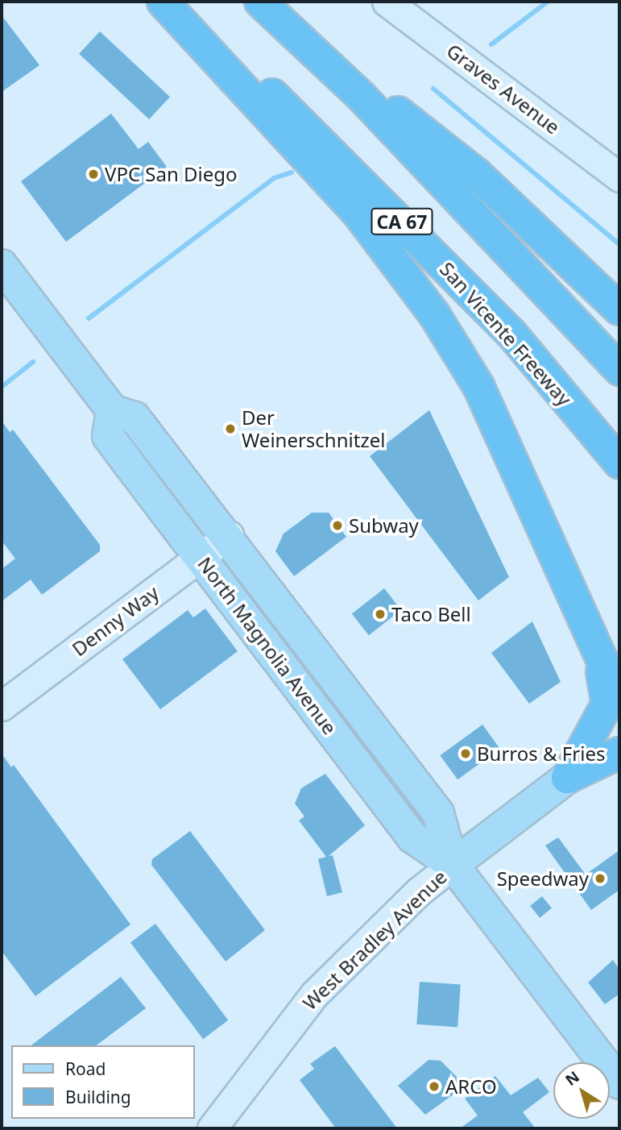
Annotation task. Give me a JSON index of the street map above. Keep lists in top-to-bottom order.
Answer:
{
  "streets": {
    "highway": ["CA 67", "San Vicente Freeway"],
    "main road": [
      "Graves Avenue",
      "Denny Way",
      "North Magnolia Avenue",
      "West Bradley Avenue"
    ]
  },
  "crossings": [
    ["Denny Way", "North Magnolia Avenue"],
    ["North Magnolia Avenue", "West Bradley Avenue"]
  ],
  "places": [
    "VPC San Diego",
    "Der Weinerschnitzel",
    "Subway",
    "Taco Bell",
    "Burros & Fries",
    "Speedway",
    "ARCO"
  ],
  "legend": ["Road", "Building"],
  "north": "top left"
}
